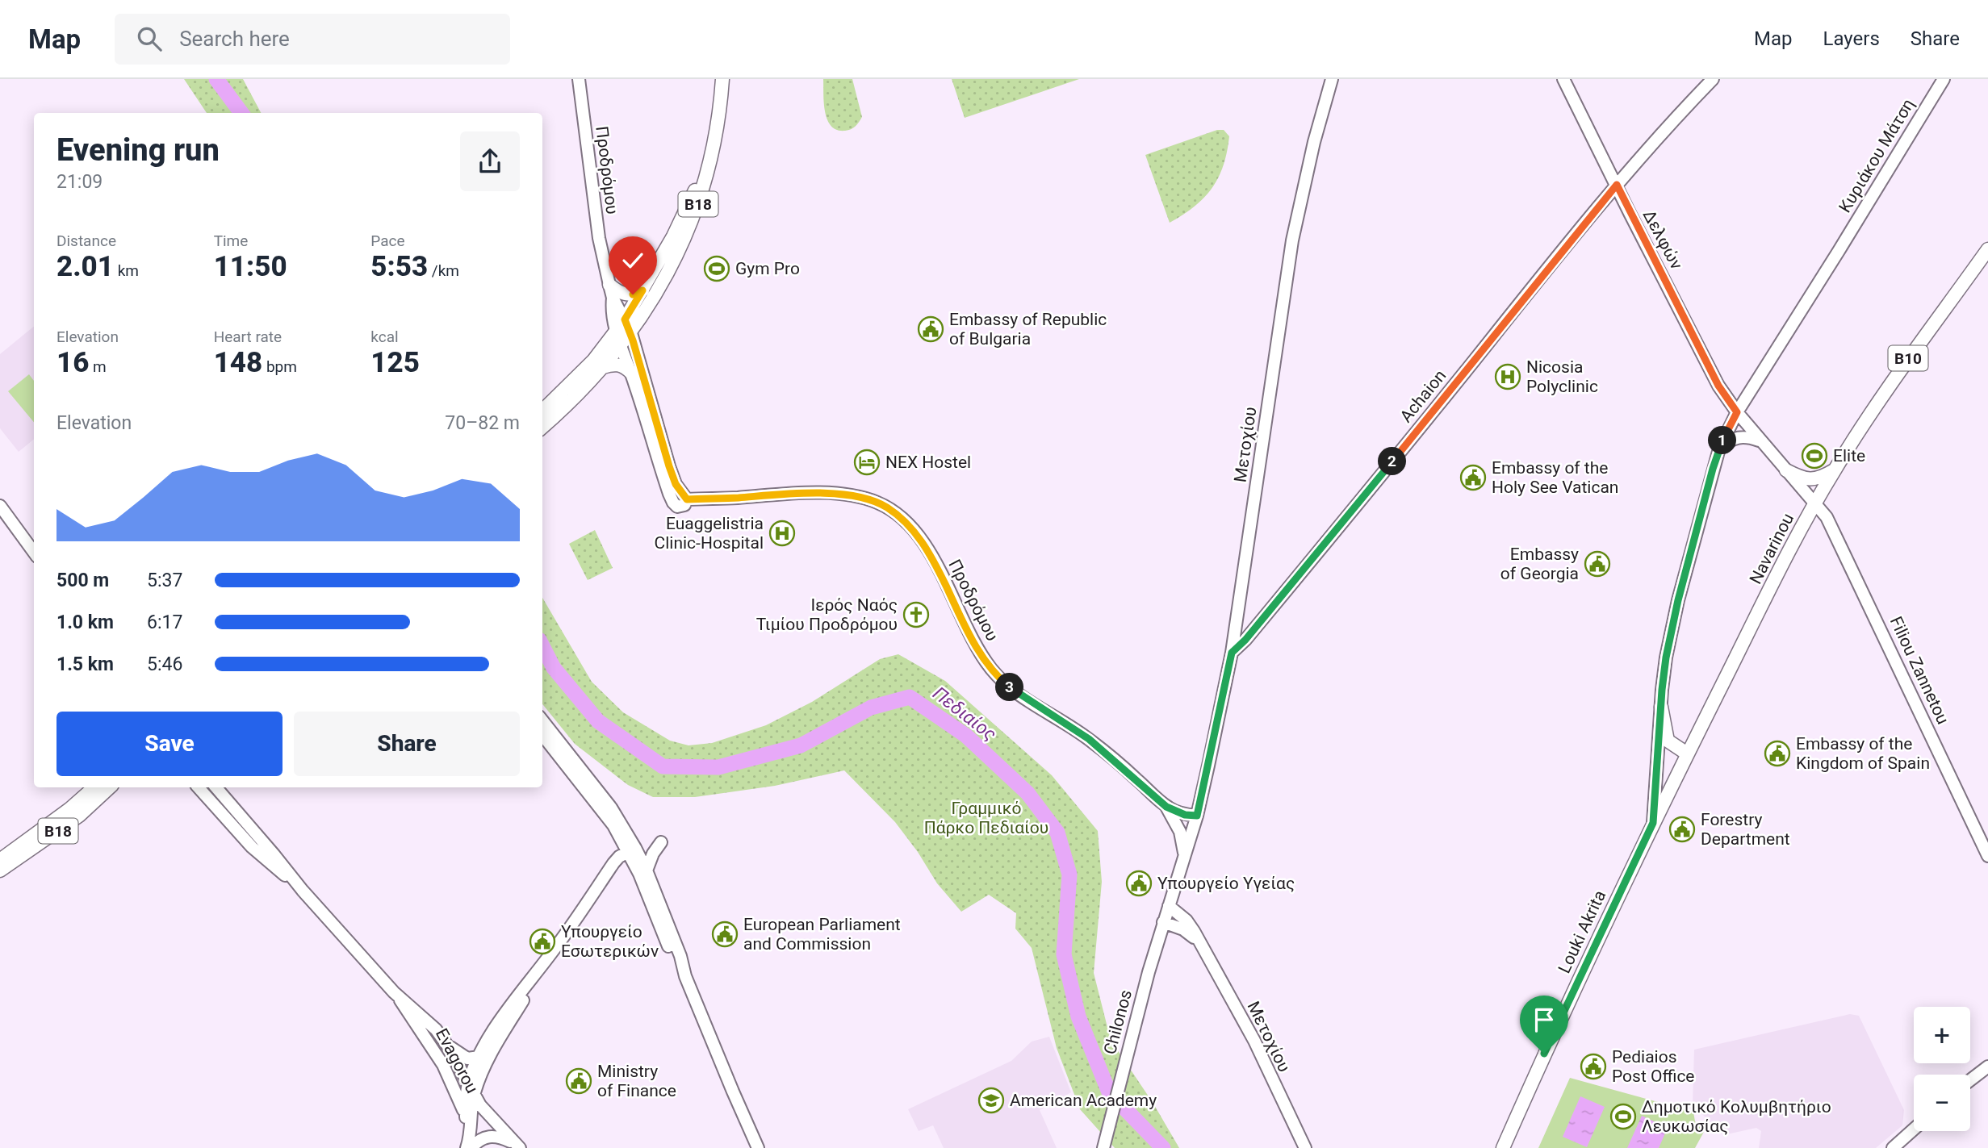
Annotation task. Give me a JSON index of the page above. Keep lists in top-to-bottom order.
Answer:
{
  "streets": {
    "main road": [
      "B18",
      "B10",
      "Navarinou",
      "Louki Akrita"
    ],
    "street": [
      "Κυριάκου Μάτση",
      "Προδρόμου",
      "Δελφών",
      "Achaion",
      "Μετοχίου",
      "Filiou Zannetou",
      "Chilonos",
      "Evagorou"
    ]
  },
  "crossings": [
    ["Κυριάκου Μάτση", "Δελφών"],
    ["Κυριάκου Μάτση", "Navarinou"],
    ["Προδρόμου", "B18"],
    ["Προδρόμου", "Μετοχίου"],
    ["Δελφών", "Achaion"],
    ["Δελφών", "Filiou Zannetou"],
    ["Achaion", "Μετοχίου"],
    ["Μετοχίου", "Chilonos"],
    ["Navarinou", "Filiou Zannetou"],
    ["Navarinou", "Louki Akrita"]
  ],
  "water": ["Πεδιαίος"],
  "parks": ["Γραμμικό Πάρκο Πεδιαίου"],
  "places": {
    "sports": ["Gym Pro", "Elite", "Δημοτικό Κολυμβητήριο Λευκωσίας"],
    "public building": [
      "Embassy of Republic of Bulgaria",
      "Embassy of the Holy See Vatican",
      "Embassy of Georgia",
      "Embassy of the Kingdom of Spain",
      "Forestry Department",
      "Υπουργείο Υγείας",
      "European Parliament and Commission",
      "Υπουργείο Εσωτερικών",
      "Pediaios Post Office",
      "Ministry of Finance"
    ],
    "hospital": ["Nicosia Polyclinic", "Euaggelistria Clinic-Hospital"],
    "hotel": ["NEX Hostel"],
    "church": ["Ιερός Ναός Τιμίου Προδρόμου"],
    "school or university": ["American Academy"]
  },
  "page": {
    "header": "Map",
    "search": "Search here",
    "nav": ["Map", "Layers", "Share"],
    "heading": ["Evening run", "21:09"],
    "stats": [
      ["Distance", "2.01 km"],
      ["Time", "11:50"],
      ["Pace", "5:53 /km"],
      ["Elevation", "16 m"],
      ["Heart rate", "148 bpm"],
      ["kcal", "125"]
    ],
    "chart": ["Elevation", "70–82 m"],
    "pins": ["1", "2", "3"],
    "list": [
      {
        "name": "500 m",
        "note": "5:37"
      },
      {
        "name": "1.0 km",
        "note": "6:17"
      },
      {
        "name": "1.5 km",
        "note": "5:46"
      }
    ],
    "buttons": ["Save", "Share"],
    "map_buttons": ["+", "−"]
  }
}
